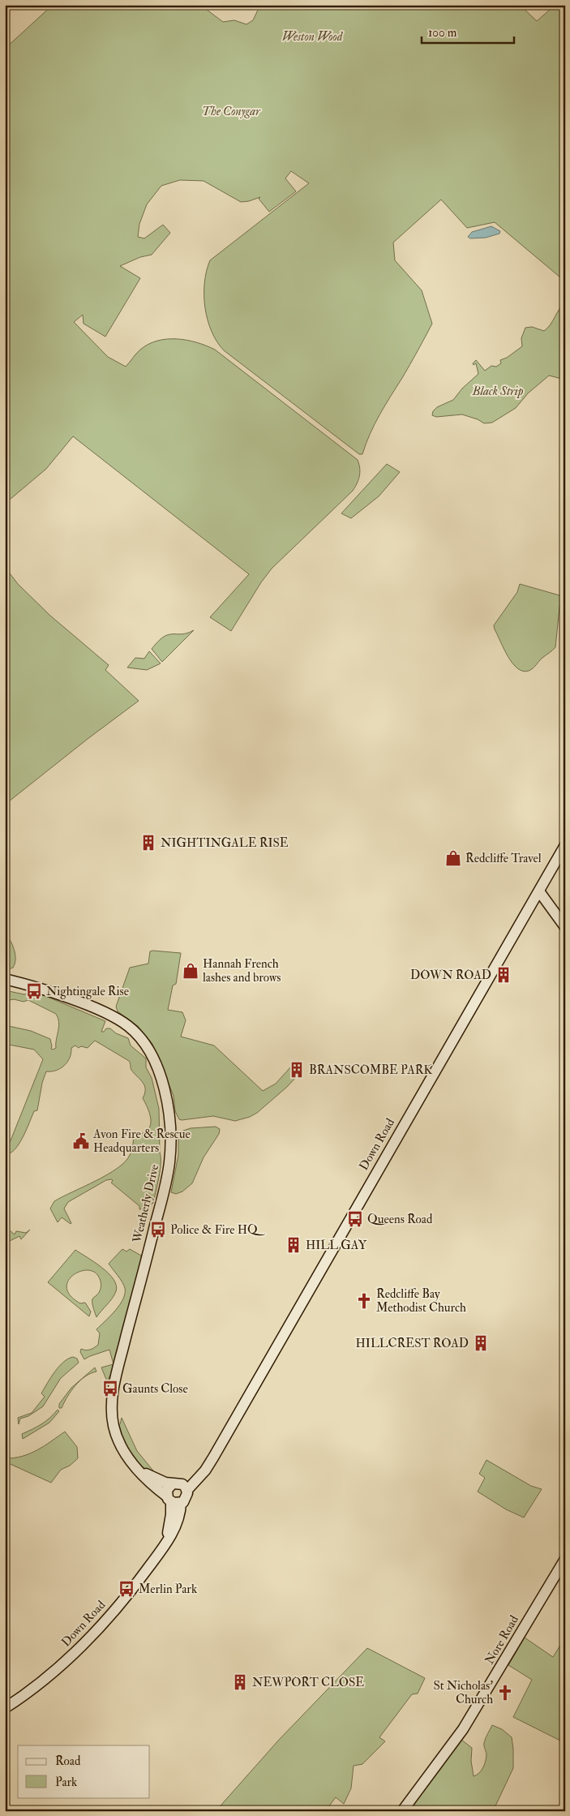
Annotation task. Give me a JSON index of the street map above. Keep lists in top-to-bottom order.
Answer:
{
  "streets": {
    "street": ["Down Road", "Weatherly Drive", "Nore Road"]
  },
  "crossings": [
    ["Down Road", "Weatherly Drive"]
  ],
  "parks": ["Weston Wood", "The Conygar", "Black Strip"],
  "places": {
    "building": [
      "NIGHTINGALE RISE",
      "DOWN ROAD",
      "BRANSCOMBE PARK",
      "HILL GAY",
      "HILLCREST ROAD",
      "NEWPORT CLOSE"
    ],
    "shop": ["Redcliffe Travel", "Hannah French lashes and brows"],
    "bus stop": [
      "Nightingale Rise",
      "Queens Road",
      "Police & Fire HQ",
      "Gaunts Close",
      "Merlin Park"
    ],
    "public building": ["Avon Fire & Rescue Headquarters"],
    "church": ["Redcliffe Bay Methodist Church", "St Nicholas' Church"]
  },
  "legend": ["Road", "Park"],
  "scale_bar": "100 m"
}
